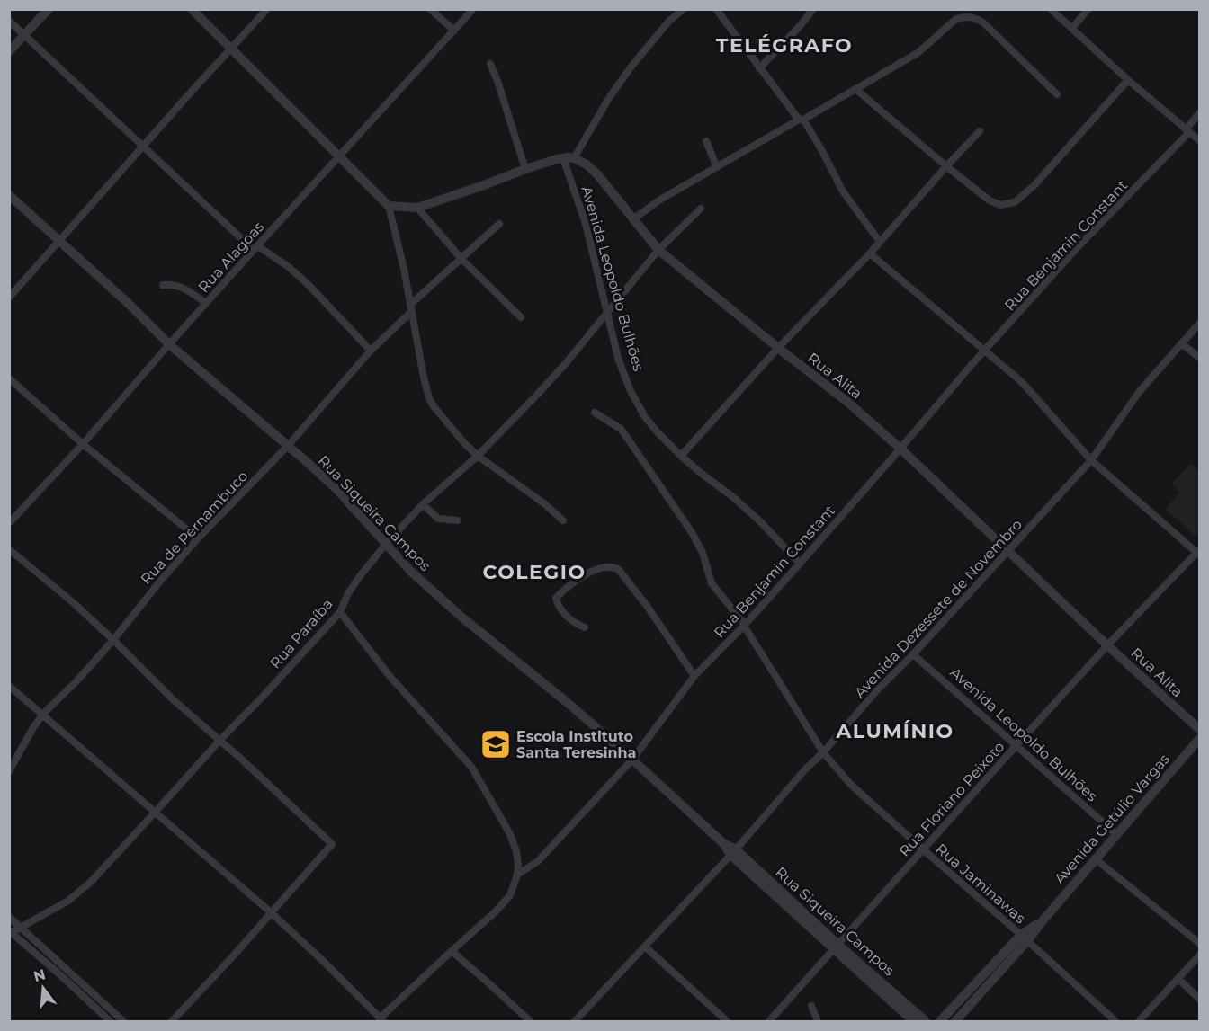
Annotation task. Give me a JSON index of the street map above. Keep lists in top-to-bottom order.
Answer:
{
  "streets": {
    "street": [
      "Rua Benjamin Constant",
      "Rua Alagoas",
      "Avenida Leopoldo Bulhões",
      "Rua Alita",
      "Rua Siqueira Campos",
      "Rua de Pernambuco",
      "Avenida Dezessete de Novembro",
      "Rua Paraíba",
      "Rua Floriano Peixoto",
      "Avenida Getúlio Vargas",
      "Rua Jaminawas"
    ]
  },
  "crossings": [
    ["Rua Benjamin Constant", "Avenida Leopoldo Bulhões"],
    ["Rua Benjamin Constant", "Rua Alita"],
    ["Rua Benjamin Constant", "Rua Siqueira Campos"],
    ["Rua Benjamin Constant", "Rua Jaminawas"],
    ["Rua Alagoas", "Rua Siqueira Campos"],
    ["Avenida Leopoldo Bulhões", "Avenida Dezessete de Novembro"],
    ["Avenida Leopoldo Bulhões", "Rua Paraíba"],
    ["Avenida Leopoldo Bulhões", "Rua Floriano Peixoto"],
    ["Avenida Leopoldo Bulhões", "Avenida Getúlio Vargas"],
    ["Rua Alita", "Avenida Dezessete de Novembro"],
    ["Rua Alita", "Rua Paraíba"],
    ["Rua Alita", "Rua Floriano Peixoto"],
    ["Rua Siqueira Campos", "Rua de Pernambuco"],
    ["Rua Siqueira Campos", "Avenida Dezessete de Novembro"],
    ["Rua Siqueira Campos", "Rua Paraíba"],
    ["Rua Siqueira Campos", "Rua Floriano Peixoto"],
    ["Avenida Dezessete de Novembro", "Rua Jaminawas"],
    ["Rua Floriano Peixoto", "Rua Jaminawas"],
    ["Avenida Getúlio Vargas", "Rua Jaminawas"]
  ],
  "districts": ["TELÉGRAFO", "COLEGIO", "ALUMÍNIO"],
  "places": {
    "school or university": ["Escola Instituto Santa Teresinha"]
  },
  "north": "top"
}
